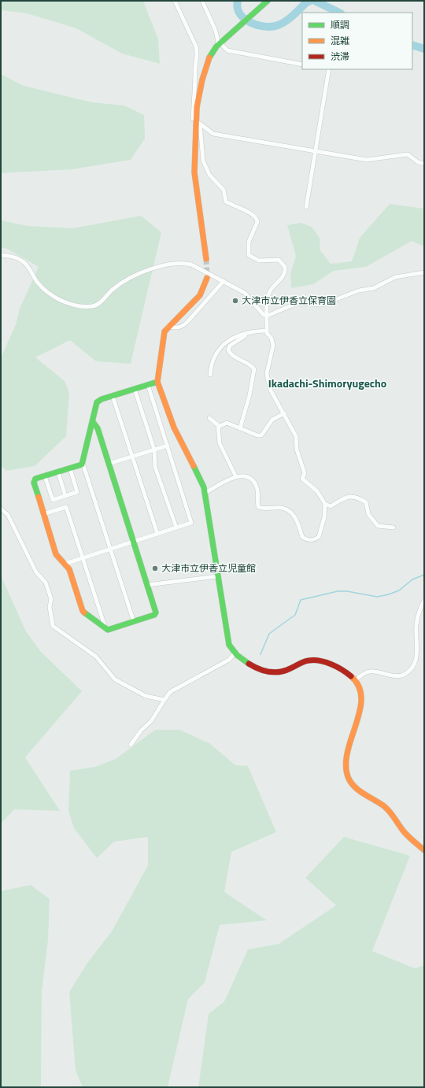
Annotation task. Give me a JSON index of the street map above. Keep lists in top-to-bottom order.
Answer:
{
  "districts": ["Ikadachi-Shimoryugecho"],
  "places": ["大津市立伊香立保育園", "大津市立伊香立児童館"],
  "legend": ["順調", "混雑", "渋滞"]
}
